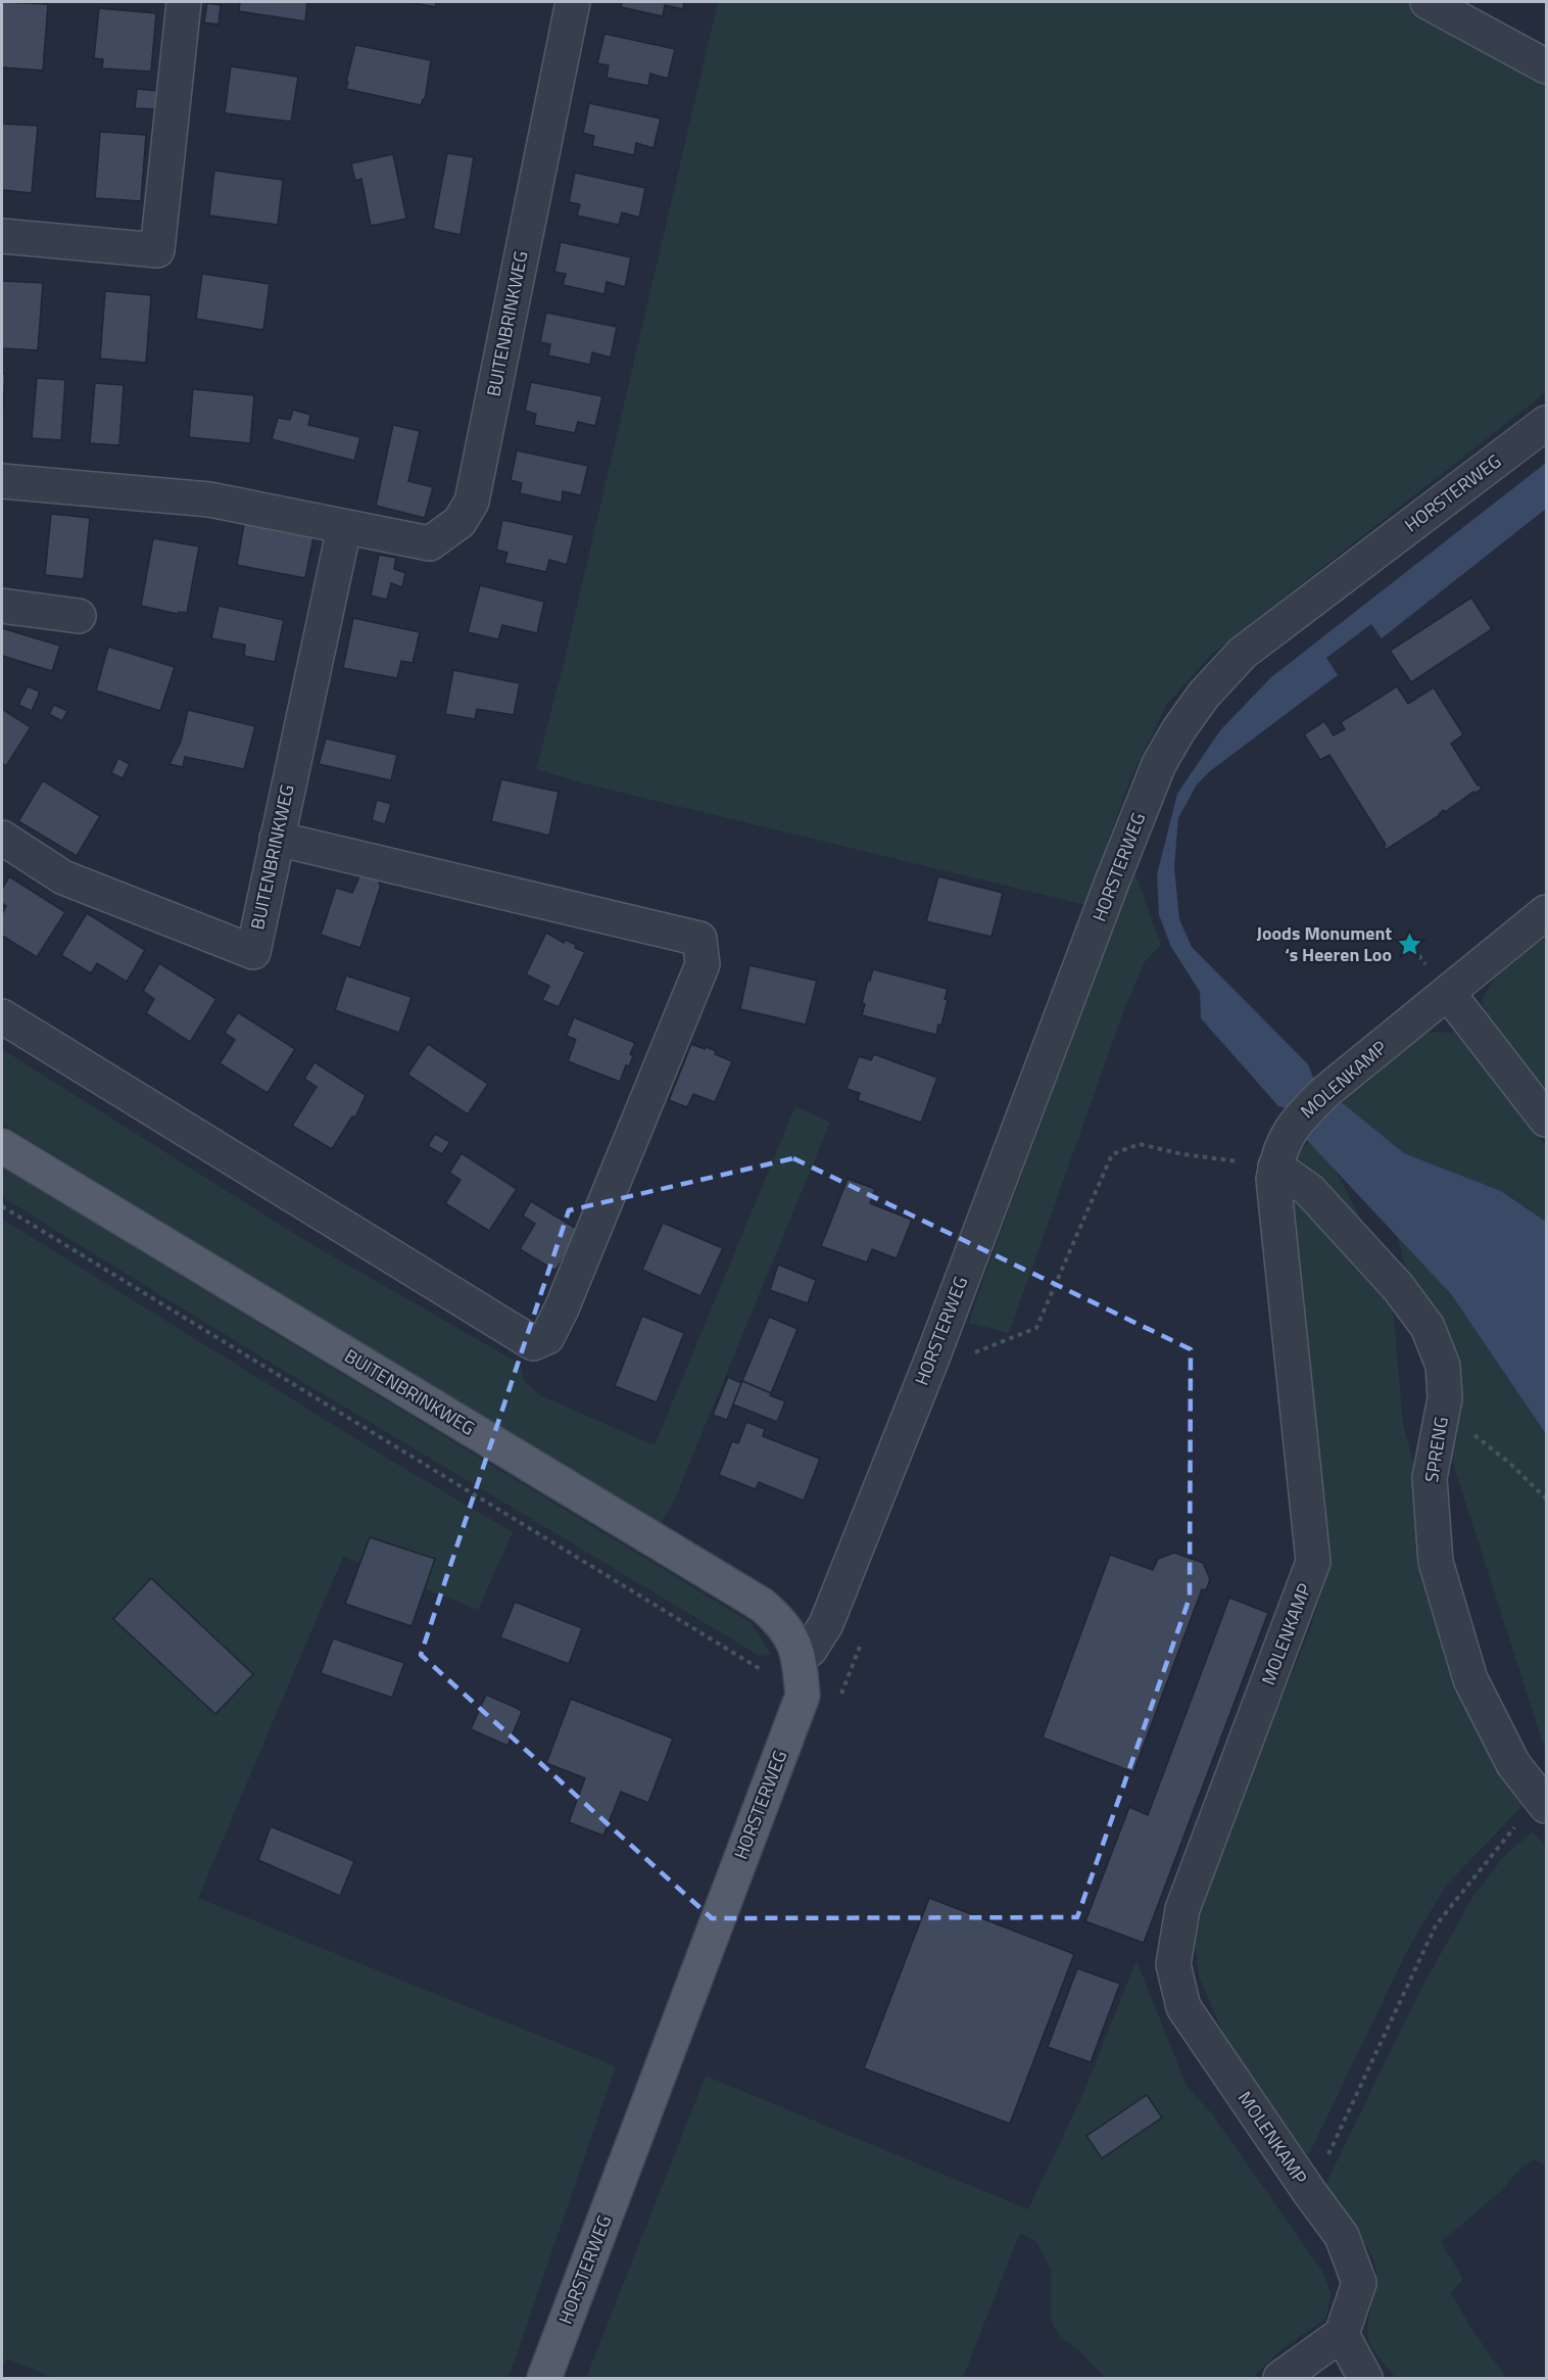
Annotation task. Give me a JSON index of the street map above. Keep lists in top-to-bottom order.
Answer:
{
  "streets": {
    "main road": ["BUITENBRINKWEG", "HORSTERWEG"],
    "street": ["MOLENKAMP", "SPRENG"]
  },
  "crossings": [
    ["BUITENBRINKWEG", "HORSTERWEG"],
    ["MOLENKAMP", "SPRENG"]
  ],
  "places": {
    "place": ["Joods Monument ‘s Heeren Loo"]
  }
}
